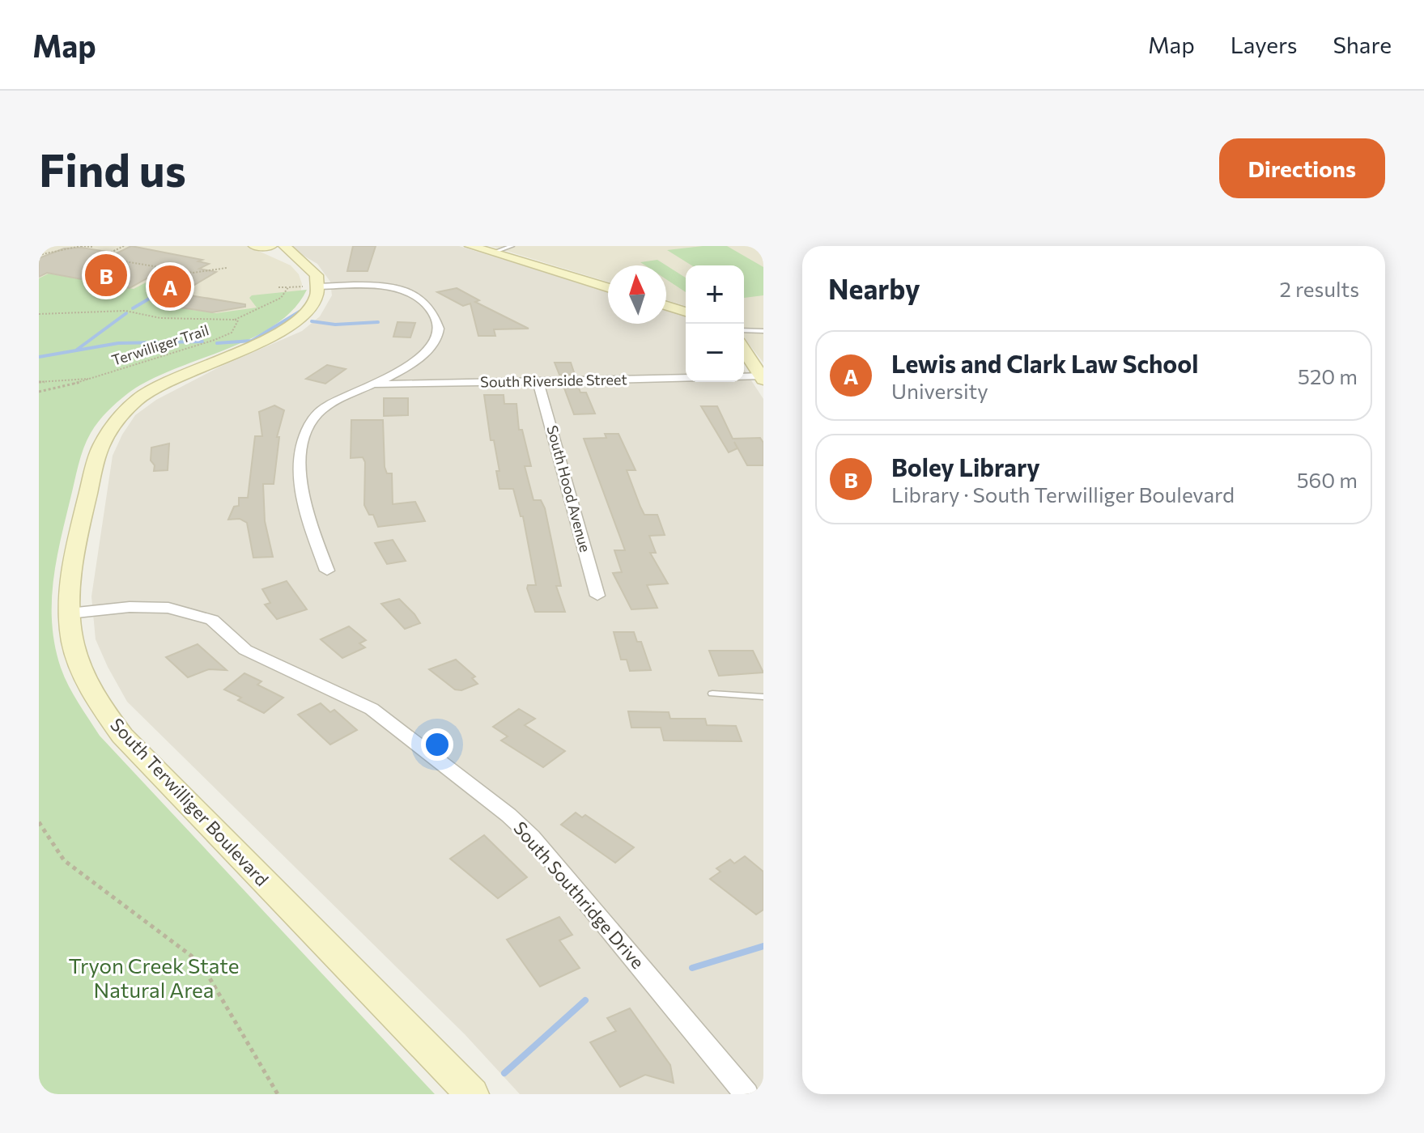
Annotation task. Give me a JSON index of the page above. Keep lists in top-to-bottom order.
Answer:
{
  "streets": {
    "main road": ["South Terwilliger Boulevard"],
    "street": ["South Riverside Street", "South Hood Avenue", "South Southridge Drive"],
    "path": ["Terwilliger Trail"]
  },
  "crossings": [
    ["South Riverside Street", "South Hood Avenue"],
    ["South Terwilliger Boulevard", "South Southridge Drive"]
  ],
  "parks": ["Tryon Creek State Natural Area"],
  "north": "top",
  "page": {
    "header": "Map",
    "nav": ["Map", "Layers", "Share"],
    "buttons": "Directions",
    "title": "Find us",
    "heading": ["Nearby", "2 results"],
    "pins": ["B", "A"],
    "map_buttons": ["+", "−"],
    "list": [
      {
        "mark": "A",
        "name": "Lewis and Clark Law School",
        "note": "University",
        "value": "520 m"
      },
      {
        "mark": "B",
        "name": "Boley Library",
        "note": "Library · South Terwilliger Boulevard",
        "value": "560 m"
      }
    ]
  }
}
